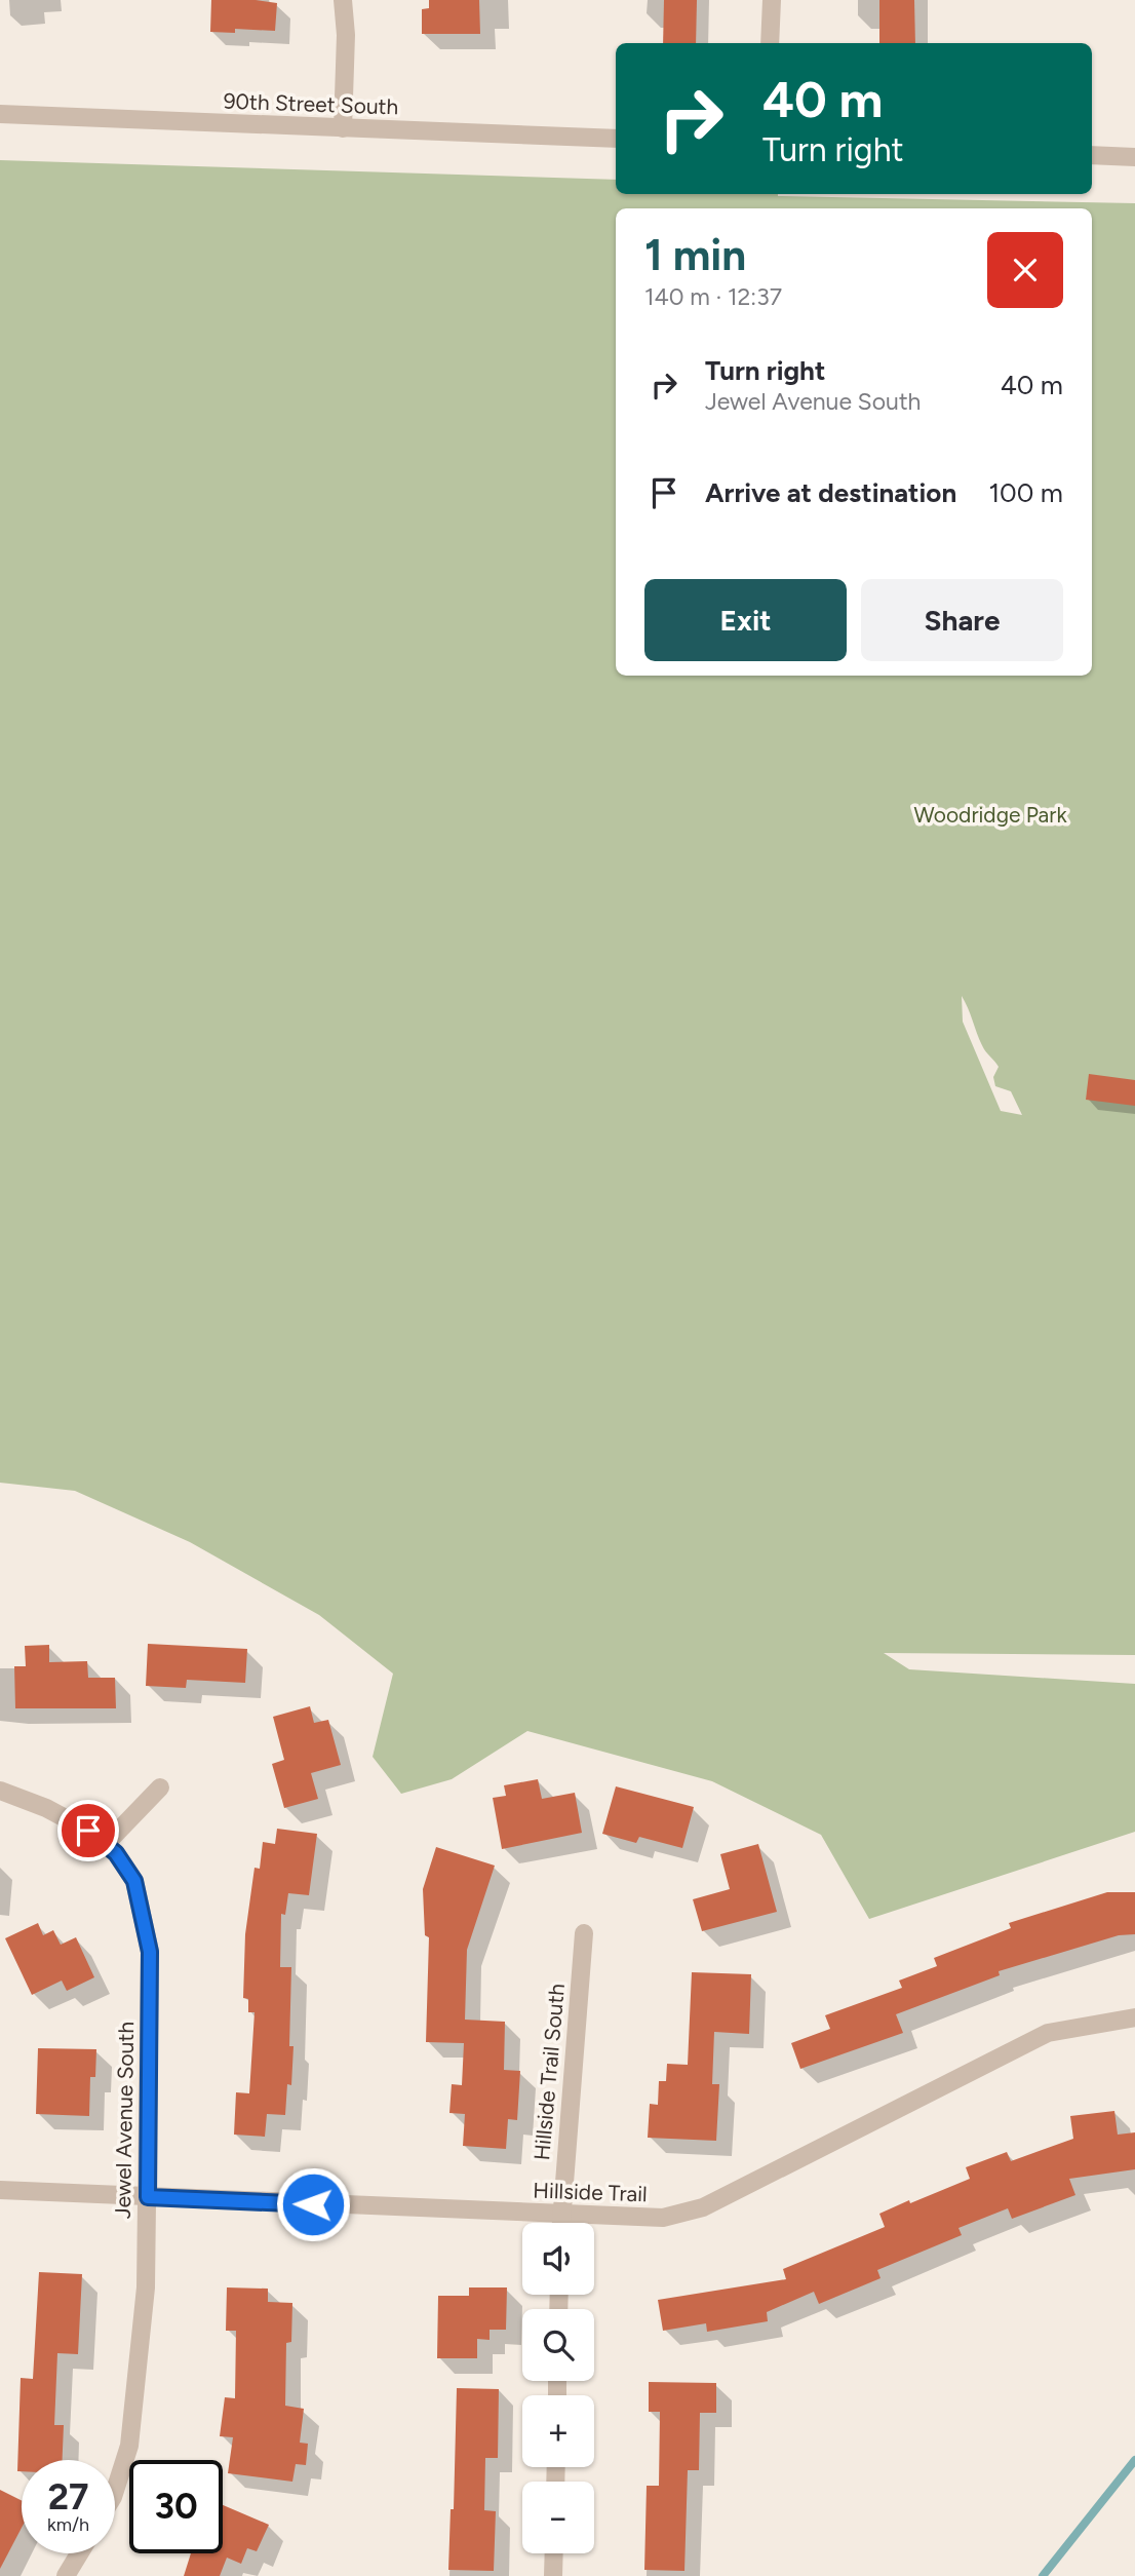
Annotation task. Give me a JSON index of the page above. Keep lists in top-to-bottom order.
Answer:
{
  "streets": {
    "street": [
      "90th Street South",
      "Hillside Trail South",
      "Jewel Avenue South",
      "Hillside Trail"
    ]
  },
  "crossings": [
    ["Hillside Trail South", "Hillside Trail"],
    ["Jewel Avenue South", "Hillside Trail"]
  ],
  "parks": ["Woodridge Park"],
  "page": {
    "turn": ["40 m", "Turn right"],
    "heading": ["1 min", "140 m · 12:37"],
    "list": [
      {
        "name": "Turn right",
        "note": "Jewel Avenue South",
        "value": "40 m"
      },
      {
        "name": "Arrive at destination",
        "value": "100 m"
      }
    ],
    "buttons": ["Exit", "Share"],
    "map_buttons": ["+", "−"],
    "speed": "27 km/h",
    "limit": "30"
  }
}
